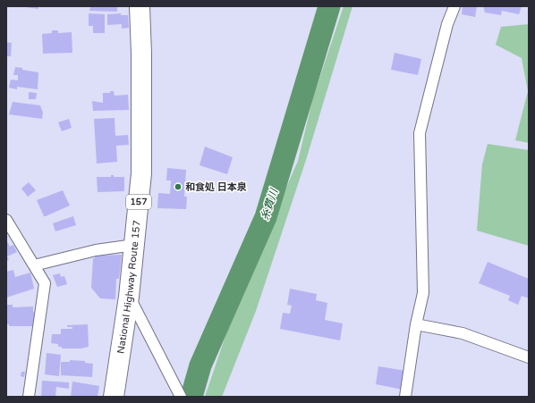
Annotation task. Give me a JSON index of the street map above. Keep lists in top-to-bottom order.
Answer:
{
  "streets": {
    "highway": ["157", "National Highway Route 157"]
  },
  "water": ["糸貫川"],
  "places": ["和食処 日本泉"]
}
